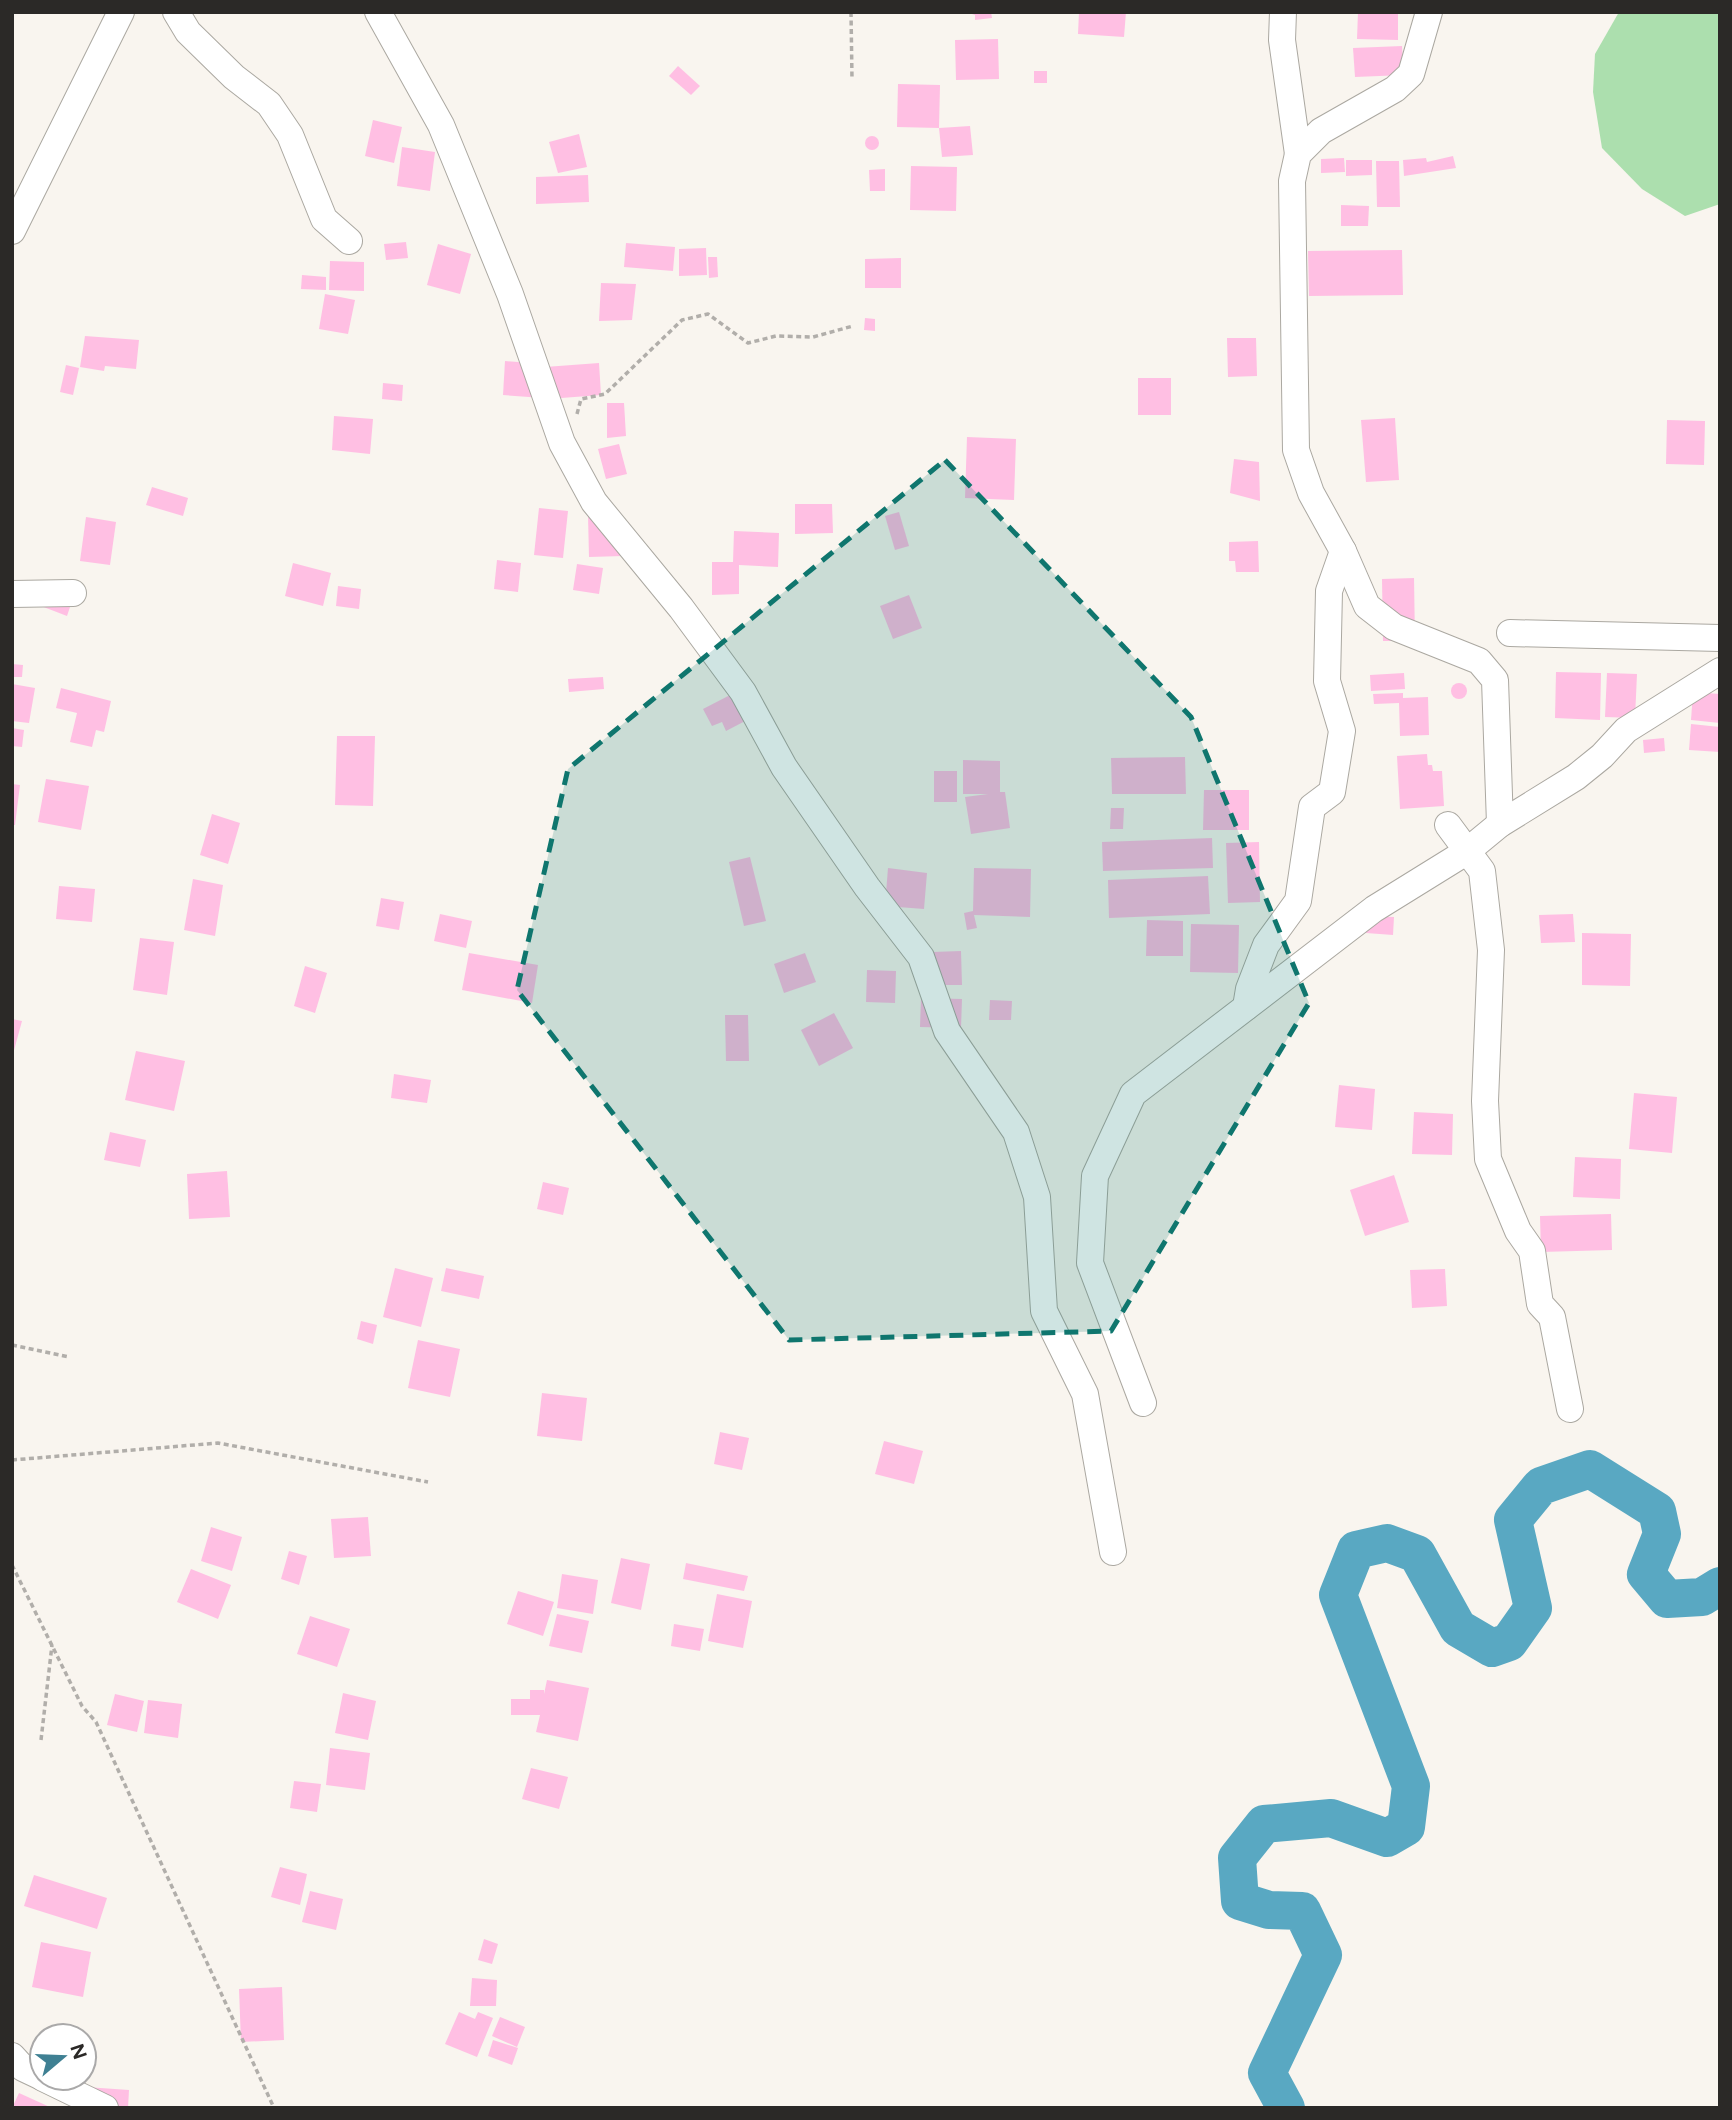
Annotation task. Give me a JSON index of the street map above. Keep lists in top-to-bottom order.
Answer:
{
  "north": "right"
}
